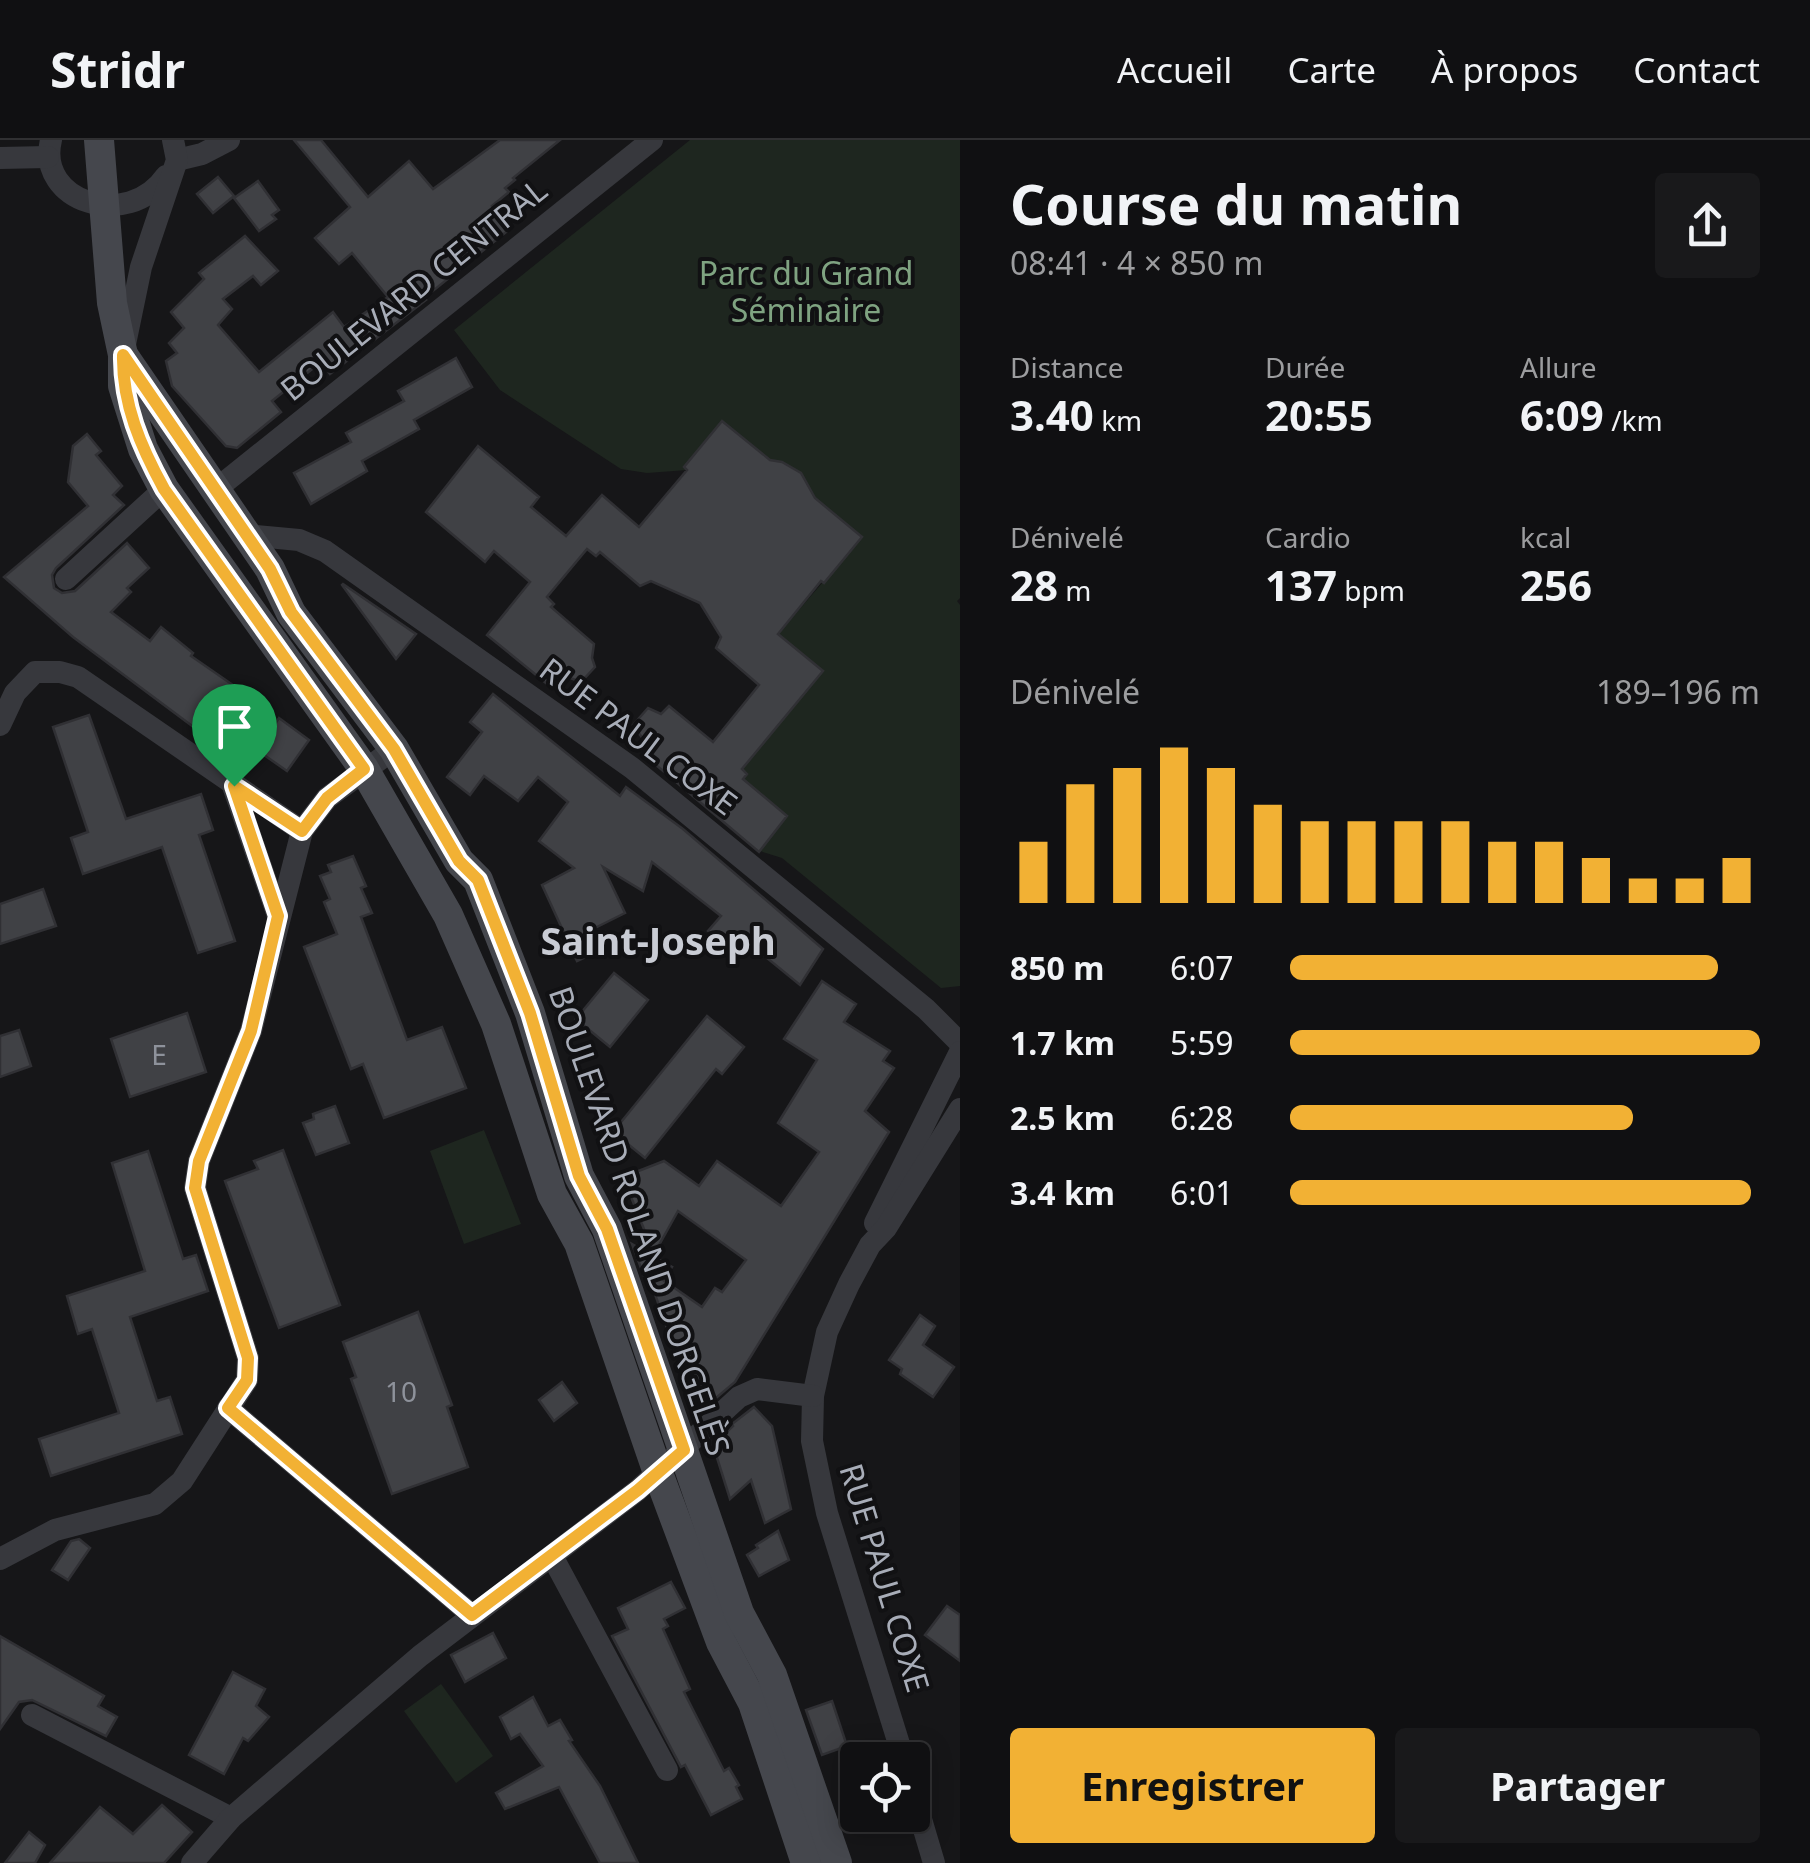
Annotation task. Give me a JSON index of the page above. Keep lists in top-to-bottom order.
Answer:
{
  "streets": {
    "main road": ["BOULEVARD ROLAND DORGELÈS"],
    "street": ["BOULEVARD CENTRAL", "RUE PAUL COXE"]
  },
  "crossings": [
    ["BOULEVARD CENTRAL", "BOULEVARD ROLAND DORGELÈS"],
    ["RUE PAUL COXE", "BOULEVARD ROLAND DORGELÈS"]
  ],
  "districts": ["Saint-Joseph"],
  "parks": ["Parc du Grand Séminaire"],
  "house_numbers": ["E", "10"],
  "page": {
    "header": "Stridr",
    "nav": [
      "Accueil",
      "Carte",
      "À propos",
      "Contact"
    ],
    "heading": ["Course du matin", "08:41 · 4 × 850 m"],
    "stats": [
      ["Distance", "3.40 km"],
      ["Durée", "20:55"],
      ["Allure", "6:09 /km"],
      ["Dénivelé", "28 m"],
      ["Cardio", "137 bpm"],
      ["kcal", "256"]
    ],
    "chart": ["Dénivelé", "189–196 m"],
    "list": [
      {
        "name": "850 m",
        "note": "6:07"
      },
      {
        "name": "1.7 km",
        "note": "5:59"
      },
      {
        "name": "2.5 km",
        "note": "6:28"
      },
      {
        "name": "3.4 km",
        "note": "6:01"
      }
    ],
    "buttons": ["Enregistrer", "Partager"]
  }
}
